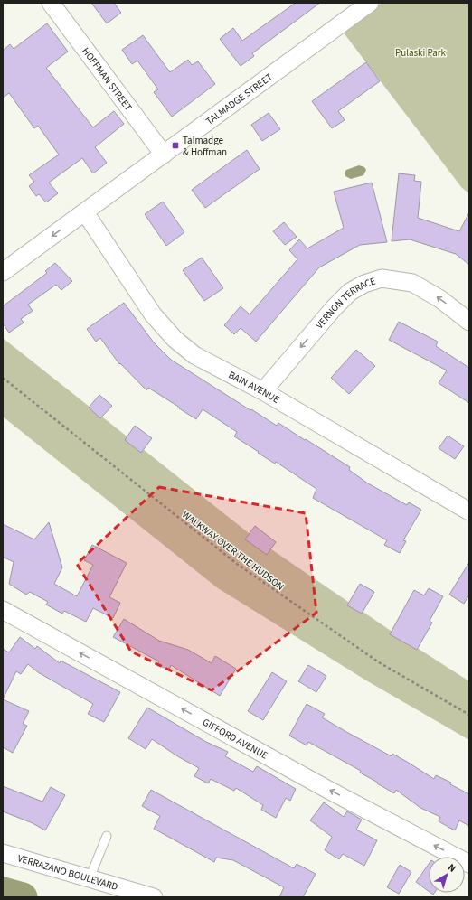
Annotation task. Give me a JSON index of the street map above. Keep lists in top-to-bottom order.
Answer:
{
  "streets": {
    "street": [
      "HOFFMAN STREET",
      "TALMADGE STREET",
      "VERNON TERRACE",
      "BAIN AVENUE",
      "GIFFORD AVENUE",
      "VERRAZANO BOULEVARD"
    ],
    "path": ["WALKWAY OVER THE HUDSON"]
  },
  "crossings": [
    ["HOFFMAN STREET", "TALMADGE STREET"],
    ["TALMADGE STREET", "BAIN AVENUE"],
    ["VERNON TERRACE", "BAIN AVENUE"]
  ],
  "one_way": ["VERNON TERRACE", "GIFFORD AVENUE"],
  "parks": ["Pulaski Park"],
  "places": {
    "transit": ["Talmadge & Hoffman"]
  },
  "north": "top right"
}
